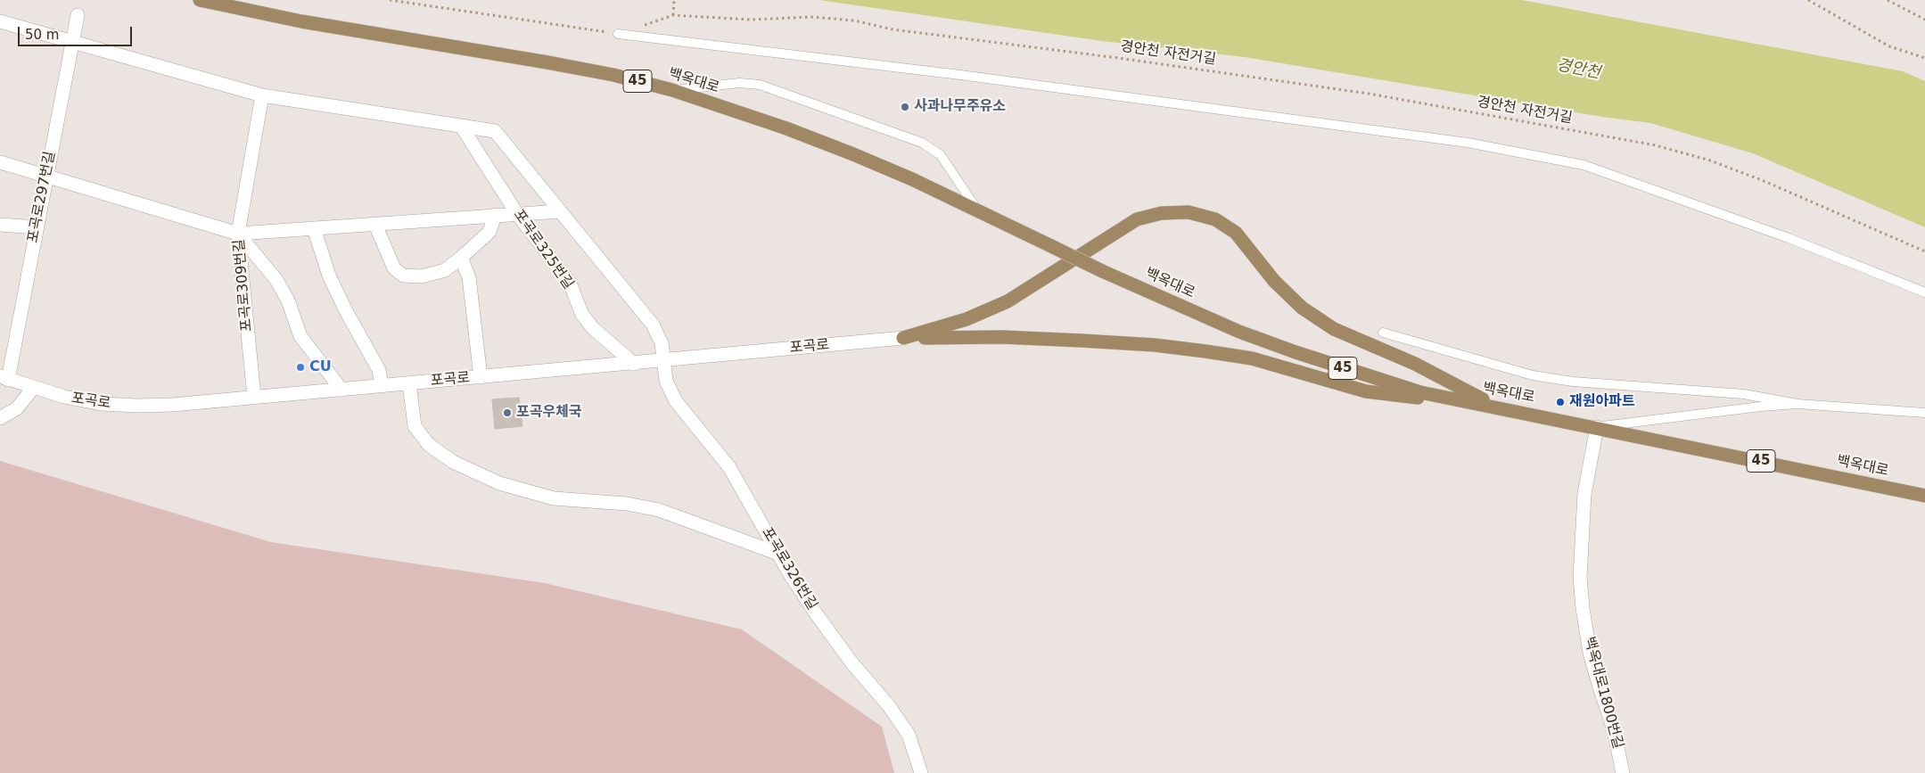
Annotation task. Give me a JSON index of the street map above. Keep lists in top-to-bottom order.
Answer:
{
  "streets": {
    "main road": ["45", "백옥대로"],
    "street": [
      "포곡로297번길",
      "포곡로325번길",
      "포곡로309번길",
      "포곡로",
      "포곡로326번길",
      "백옥대로1800번길"
    ],
    "path": ["경안천 자전거길"]
  },
  "crossings": [
    ["백옥대로", "백옥대로1800번길"],
    ["포곡로297번길", "포곡로"],
    ["포곡로297번길", "포곡로326번길"],
    ["포곡로325번길", "포곡로"],
    ["포곡로325번길", "포곡로326번길"],
    ["포곡로309번길", "포곡로"],
    ["포곡로309번길", "포곡로326번길"],
    ["포곡로", "포곡로326번길"]
  ],
  "water": ["경안천"],
  "places": [
    "사과나무주유소",
    "CU",
    "재원아파트",
    "포곡우체국"
  ],
  "scale_bar": "50 m"
}
